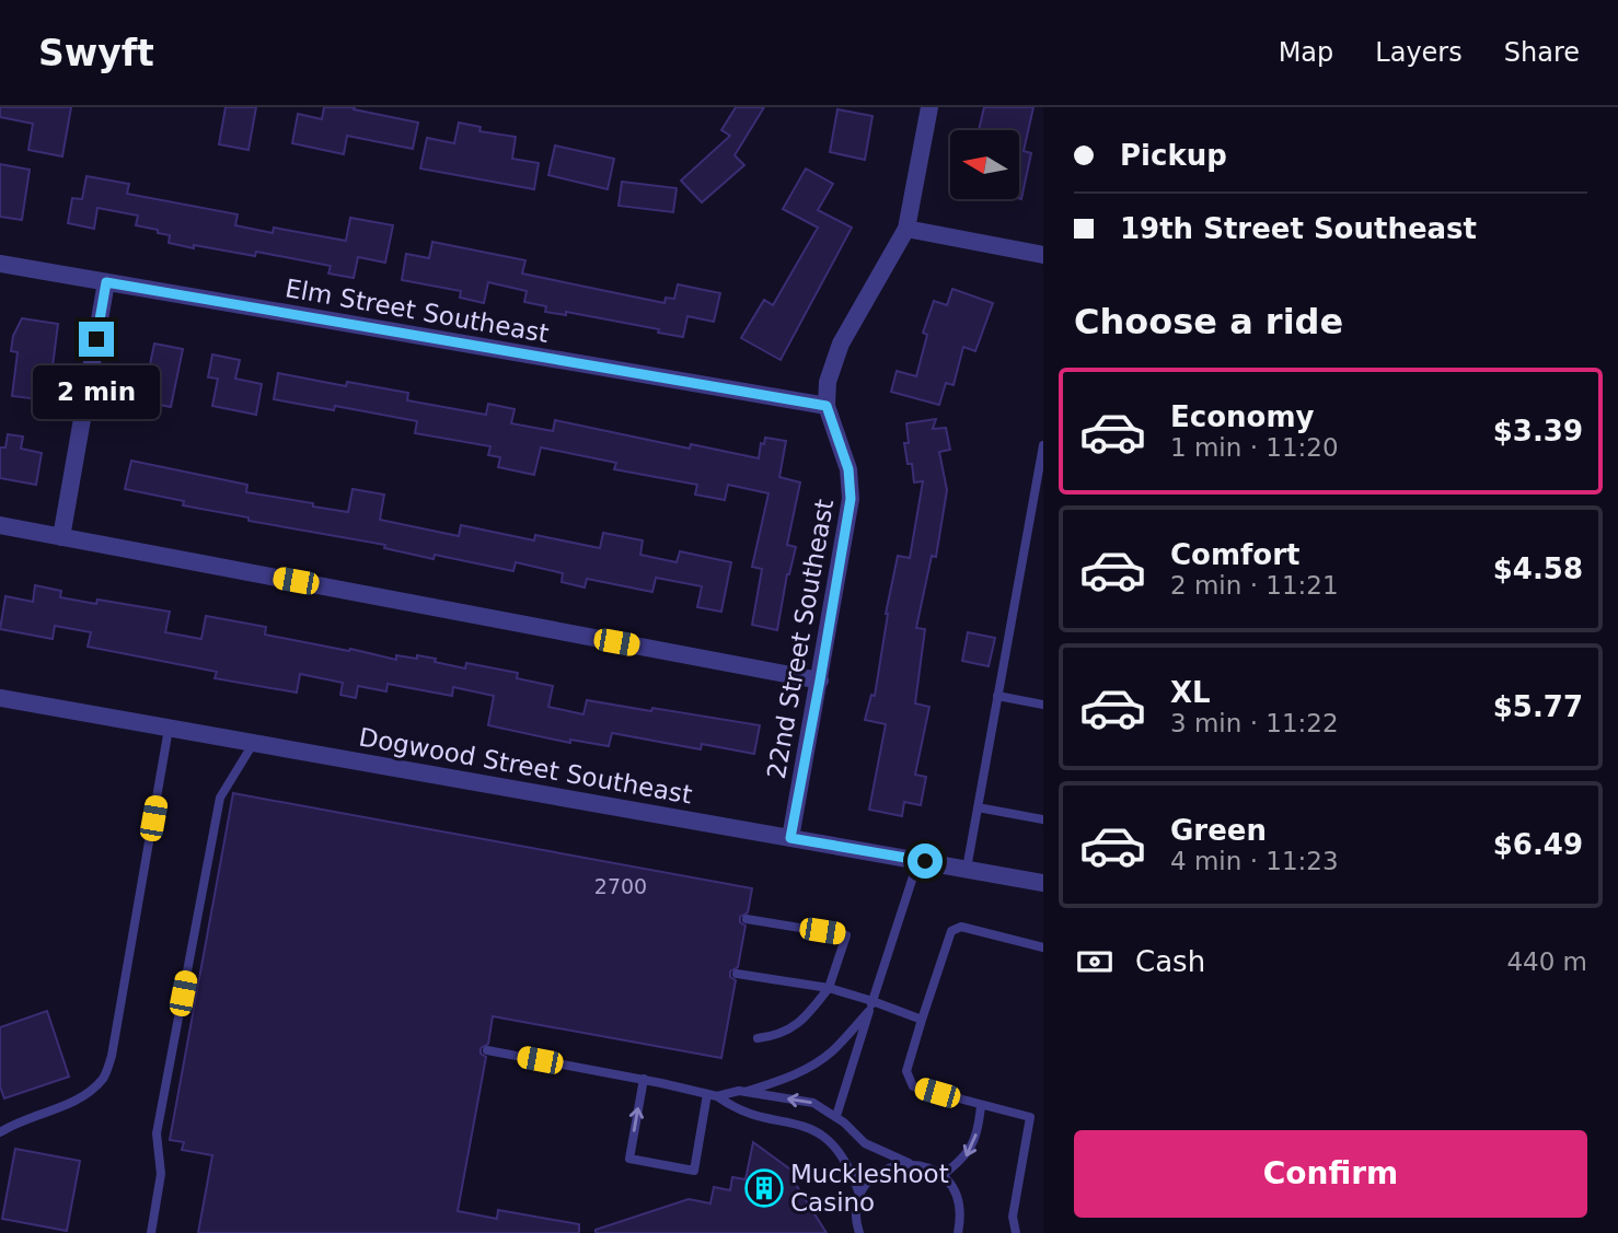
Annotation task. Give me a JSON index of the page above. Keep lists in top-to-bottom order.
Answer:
{
  "streets": {
    "street": ["Elm Street Southeast", "22nd Street Southeast", "Dogwood Street Southeast"]
  },
  "crossings": [
    ["Elm Street Southeast", "22nd Street Southeast"],
    ["22nd Street Southeast", "Dogwood Street Southeast"]
  ],
  "places": {
    "building": ["Muckleshoot Casino"]
  },
  "house_numbers": ["2700"],
  "north": "left",
  "page": {
    "header": "Swyft",
    "nav": ["Map", "Layers", "Share"],
    "banner": ["Pickup", "19th Street Southeast"],
    "heading": "Choose a ride",
    "bubble": "2 min",
    "list": [
      {
        "name": "Economy",
        "note": "1 min · 11:20",
        "value": "$3.39"
      },
      {
        "name": "Comfort",
        "note": "2 min · 11:21",
        "value": "$4.58"
      },
      {
        "name": "XL",
        "note": "3 min · 11:22",
        "value": "$5.77"
      },
      {
        "name": "Green",
        "note": "4 min · 11:23",
        "value": "$6.49"
      }
    ],
    "pay": ["Cash", "440 m"],
    "buttons": "Confirm"
  }
}
